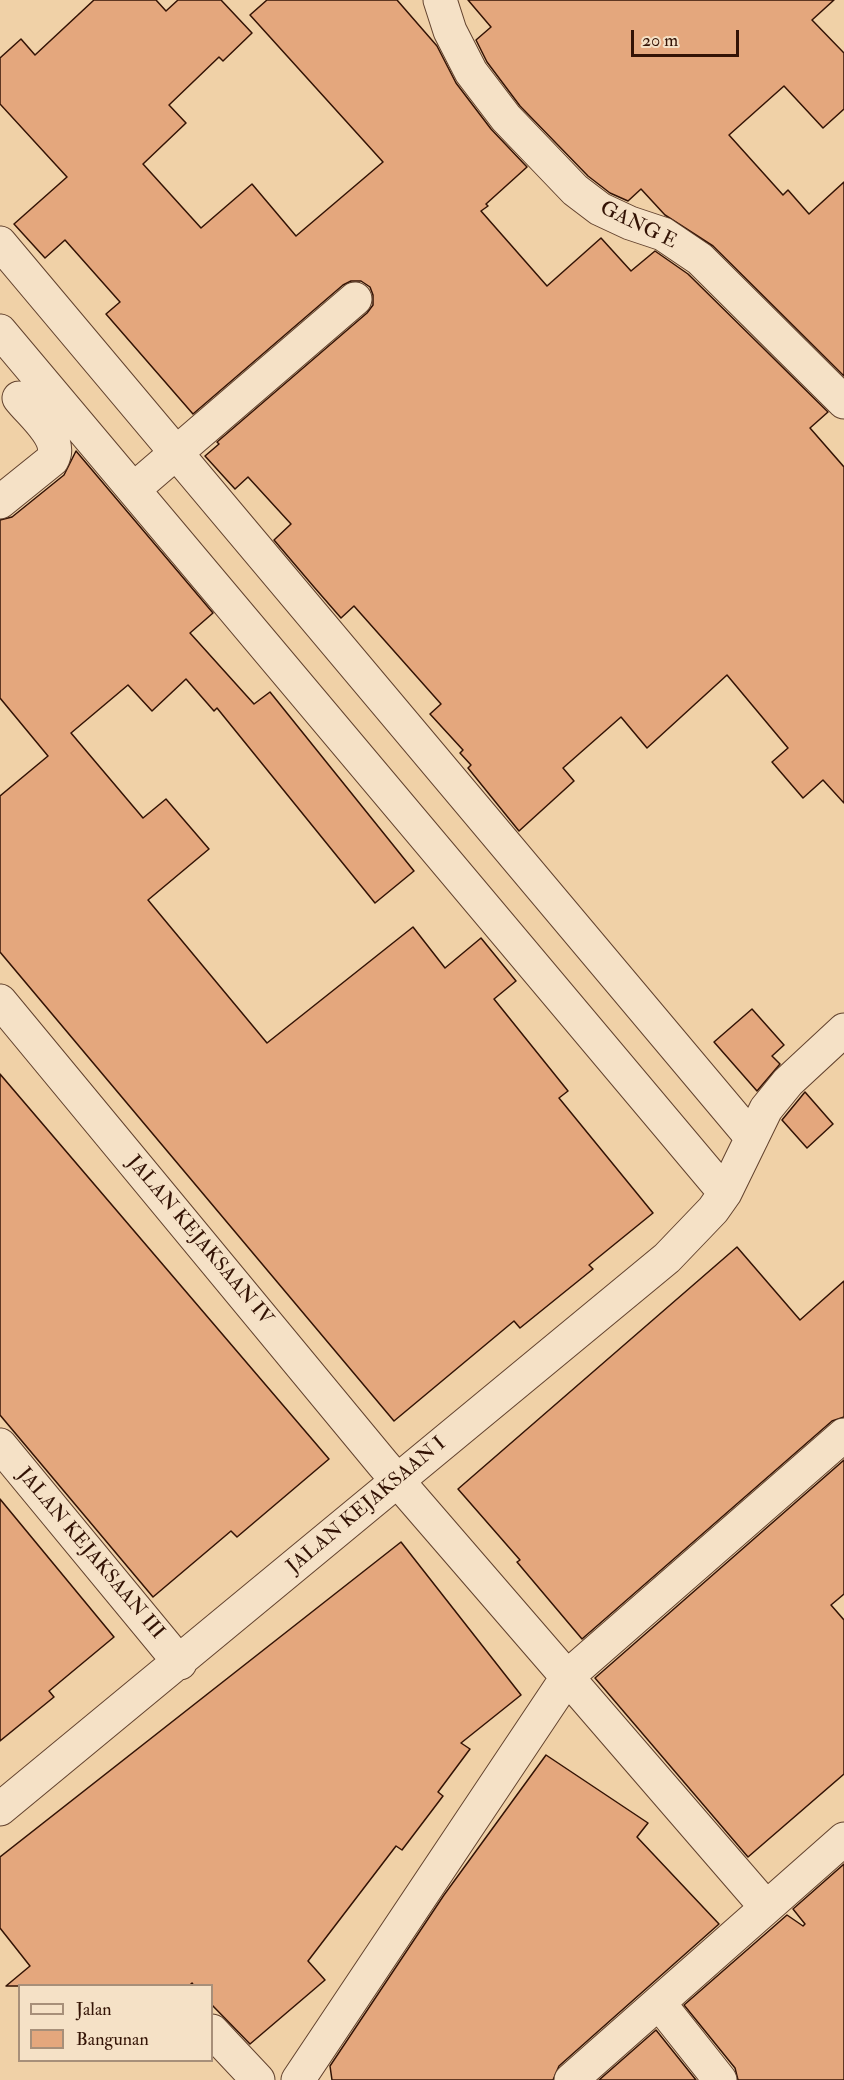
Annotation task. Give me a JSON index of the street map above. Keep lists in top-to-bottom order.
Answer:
{
  "streets": {
    "street": [
      "GANG E",
      "JALAN KEJAKSAAN IV",
      "JALAN KEJAKSAAN I",
      "JALAN KEJAKSAAN III"
    ]
  },
  "crossings": [
    ["JALAN KEJAKSAAN IV", "JALAN KEJAKSAAN I"],
    ["JALAN KEJAKSAAN I", "JALAN KEJAKSAAN III"]
  ],
  "legend": ["Jalan", "Bangunan"],
  "scale_bar": "20 m"
}
